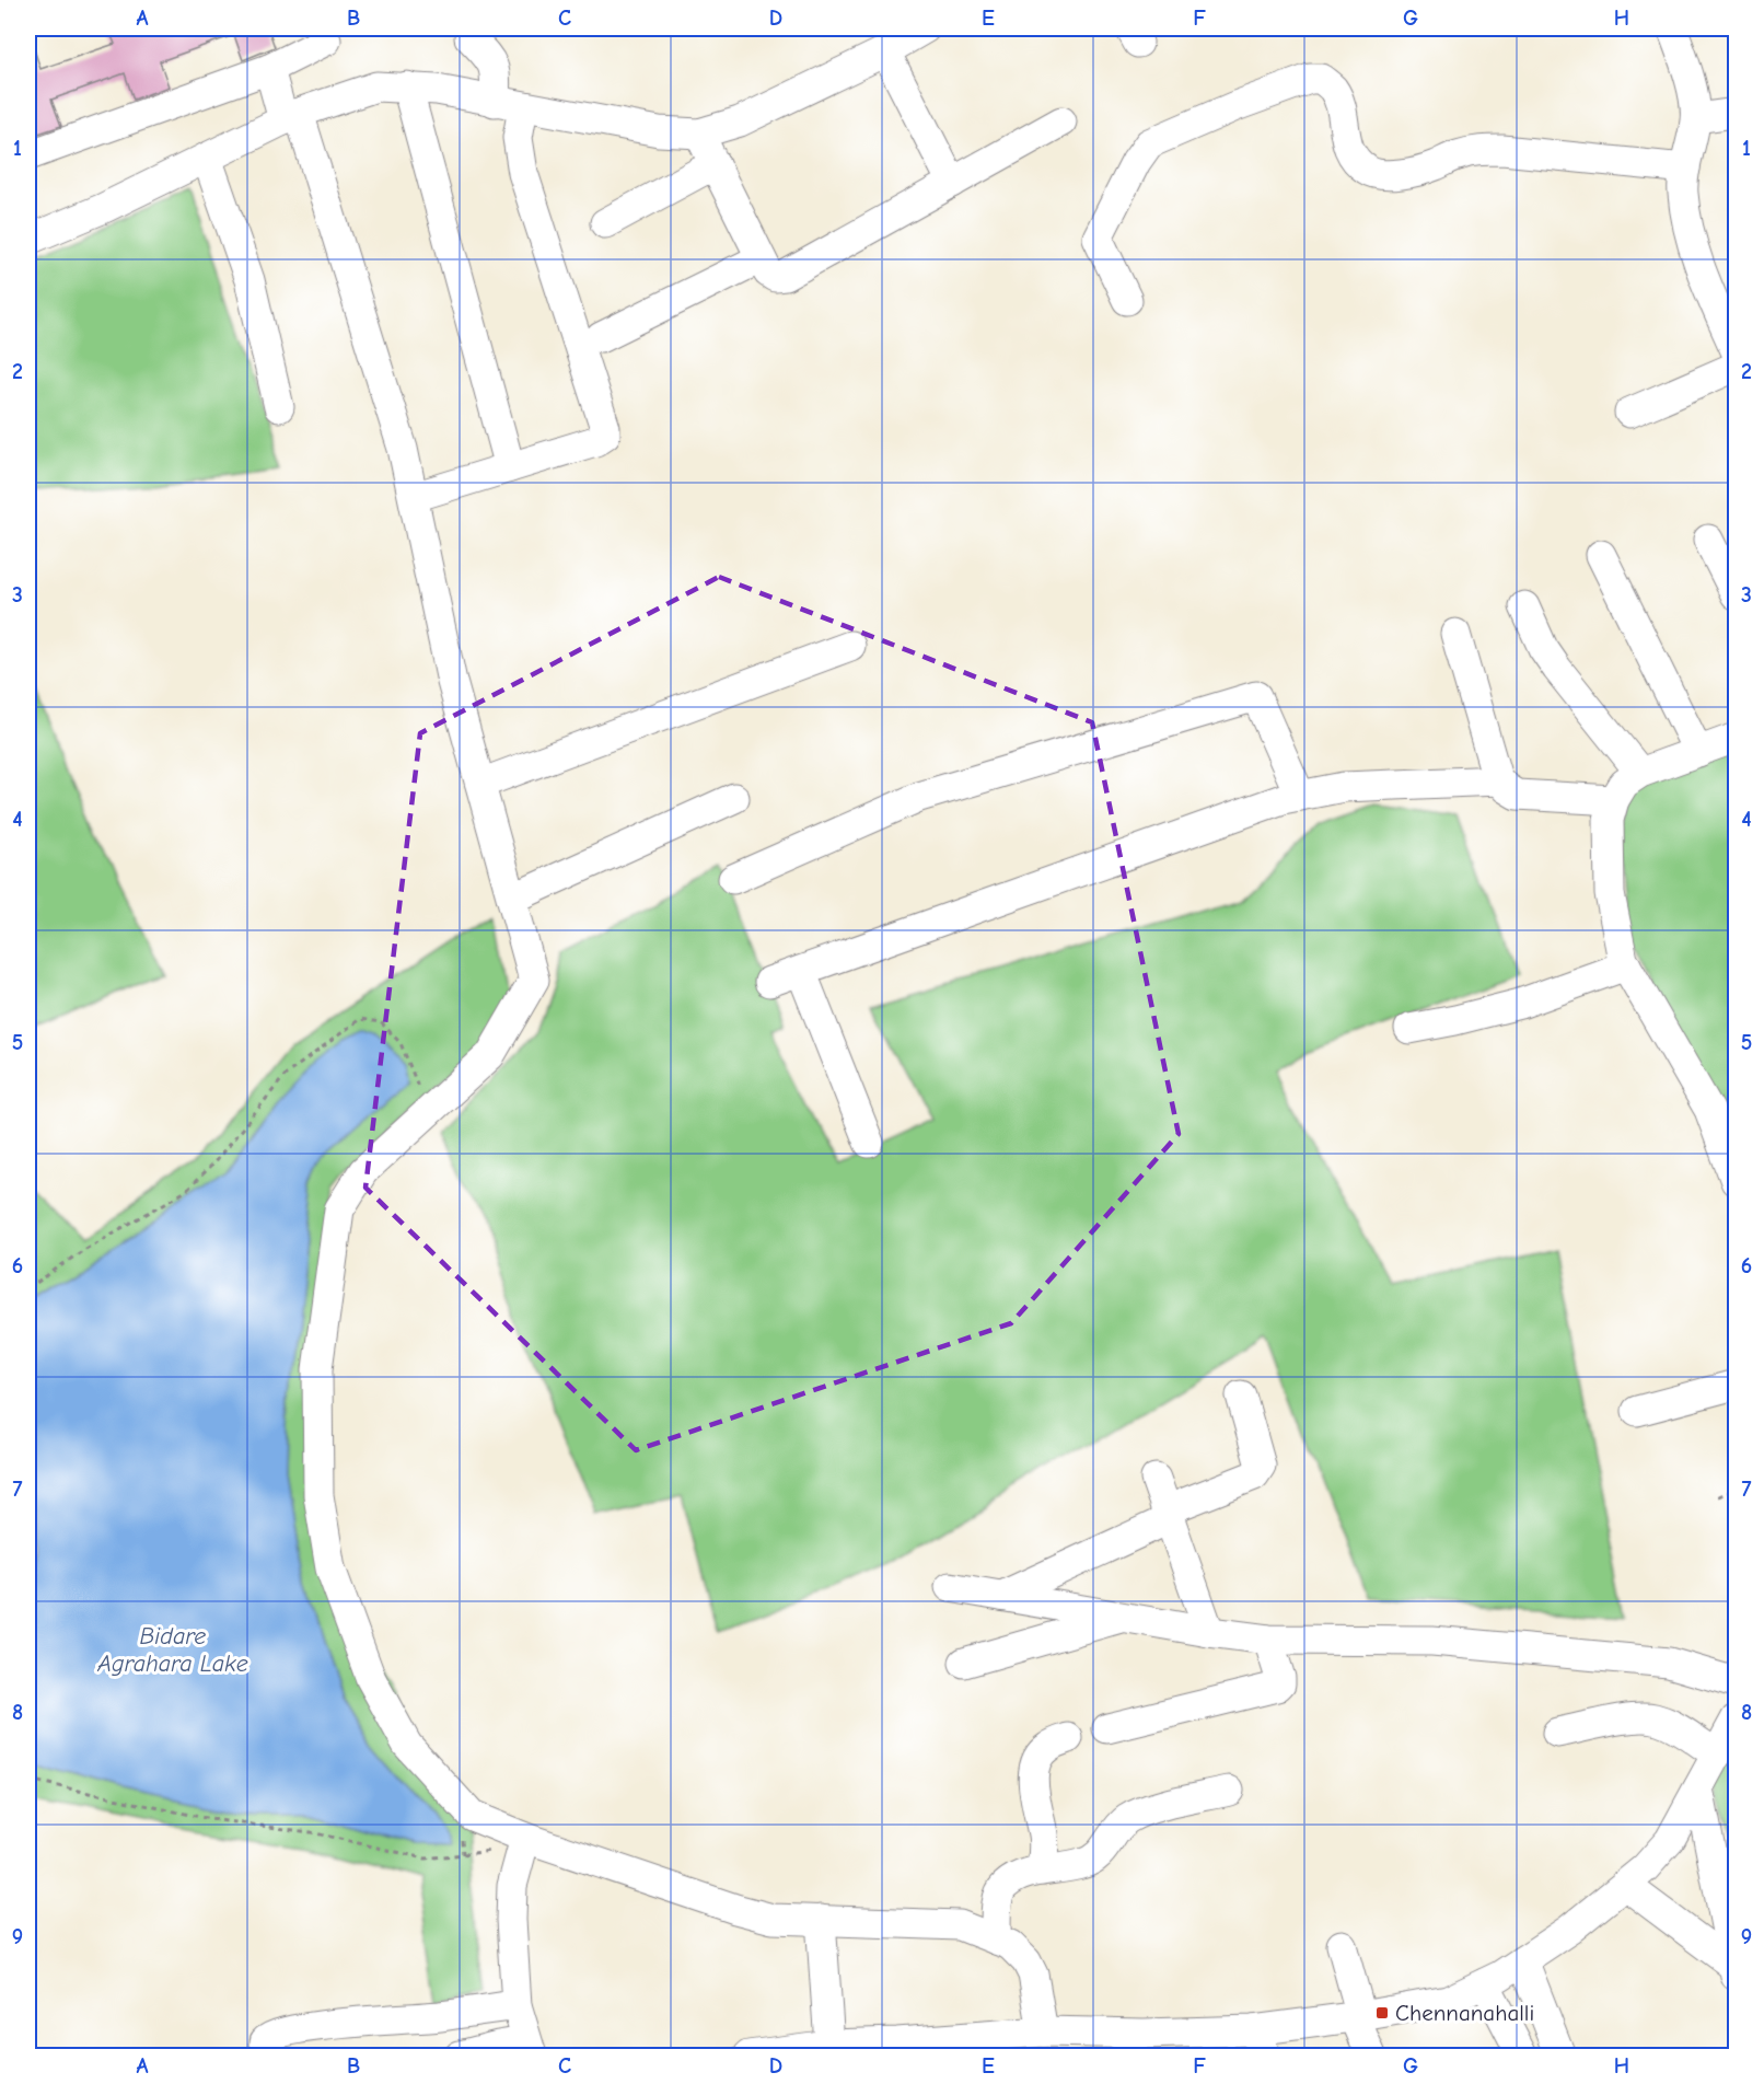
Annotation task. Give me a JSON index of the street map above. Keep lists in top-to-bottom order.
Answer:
{
  "water": ["Bidare Agrahara Lake"],
  "places": {
    "transit": ["Chennanahalli"]
  },
  "grid": {
    "columns": [
      "A",
      "B",
      "C",
      "D",
      "E",
      "F",
      "G",
      "H"
    ],
    "rows": [
      "1",
      "2",
      "3",
      "4",
      "5",
      "6",
      "7",
      "8",
      "9"
    ]
  }
}
